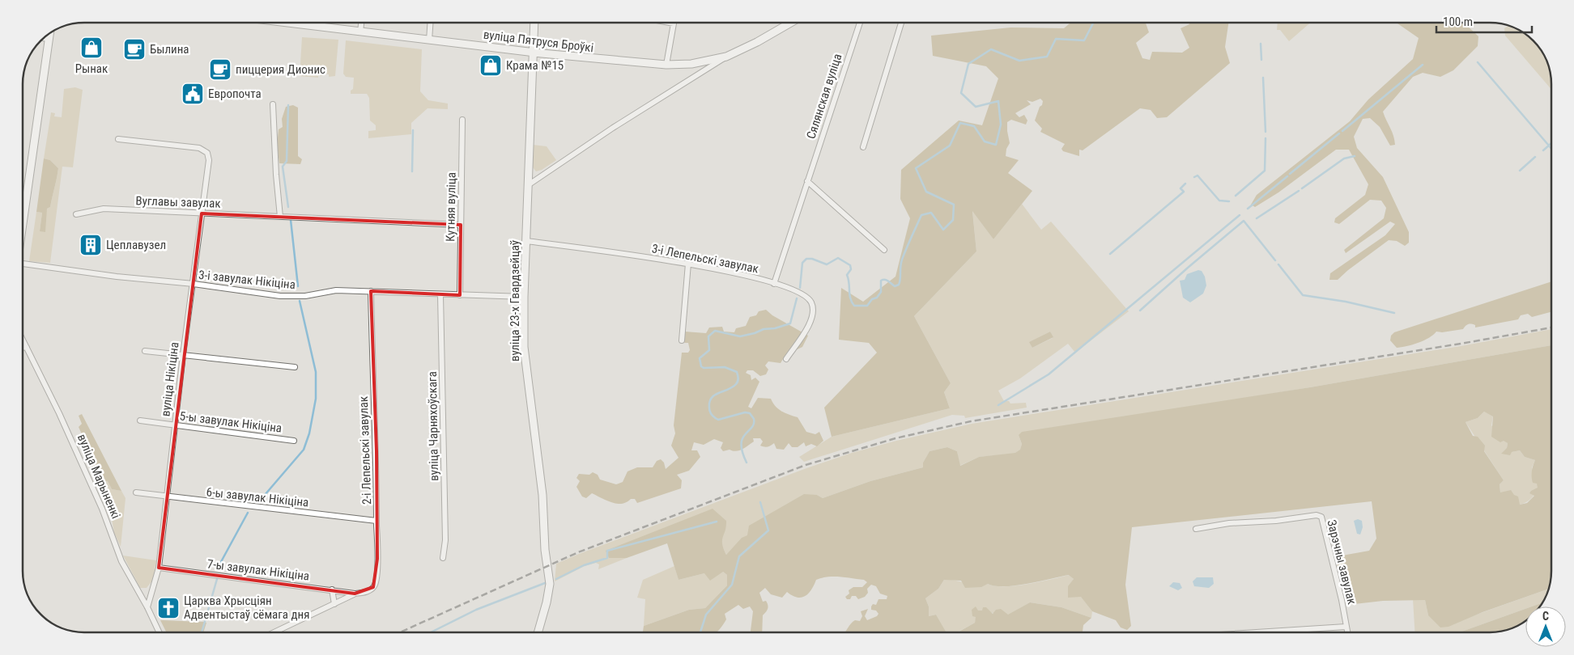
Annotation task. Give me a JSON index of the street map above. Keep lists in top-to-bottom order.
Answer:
{
  "streets": {
    "street": [
      "вуліца Пятруся Броўкі",
      "Сялянская вуліца",
      "Вуглавы завулак",
      "Кутняя вуліца",
      "3-і Лепельскі завулак",
      "3-і завулак Нікіціна",
      "вуліца 23-х Гвардзейцаў",
      "вуліца Нікіціна",
      "5-ы завулак Нікіціна",
      "вуліца Чарняхоўскага",
      "2-і Лепельскі завулак",
      "вуліца Марыненкі",
      "6-ы завулак Нікіціна",
      "Зарэчны завулак",
      "7-ы завулак Нікіціна"
    ]
  },
  "crossings": [
    ["вуліца Пятруся Броўкі", "вуліца 23-х Гвардзейцаў"],
    ["Сялянская вуліца", "3-і Лепельскі завулак"],
    ["Вуглавы завулак", "Кутняя вуліца"],
    ["Вуглавы завулак", "вуліца Нікіціна"],
    ["Кутняя вуліца", "3-і завулак Нікіціна"],
    ["3-і Лепельскі завулак", "вуліца 23-х Гвардзейцаў"],
    ["3-і завулак Нікіціна", "вуліца 23-х Гвардзейцаў"],
    ["3-і завулак Нікіціна", "вуліца Нікіціна"],
    ["3-і завулак Нікіціна", "вуліца Чарняхоўскага"],
    ["3-і завулак Нікіціна", "2-і Лепельскі завулак"],
    ["вуліца Нікіціна", "5-ы завулак Нікіціна"],
    ["вуліца Нікіціна", "вуліца Марыненкі"],
    ["вуліца Нікіціна", "6-ы завулак Нікіціна"],
    ["вуліца Нікіціна", "7-ы завулак Нікіціна"],
    ["2-і Лепельскі завулак", "6-ы завулак Нікіціна"],
    ["2-і Лепельскі завулак", "7-ы завулак Нікіціна"]
  ],
  "places": {
    "shop": ["Рынак", "Крама №15"],
    "cafe": ["Былина", "пиццерия Дионис"],
    "public building": ["Европочта"],
    "building": ["Цеплавузел"],
    "church": ["Царква Хрысціян Адвентыстаў сёмага дня"]
  },
  "scale_bar": "100 m",
  "north": "top"
}
